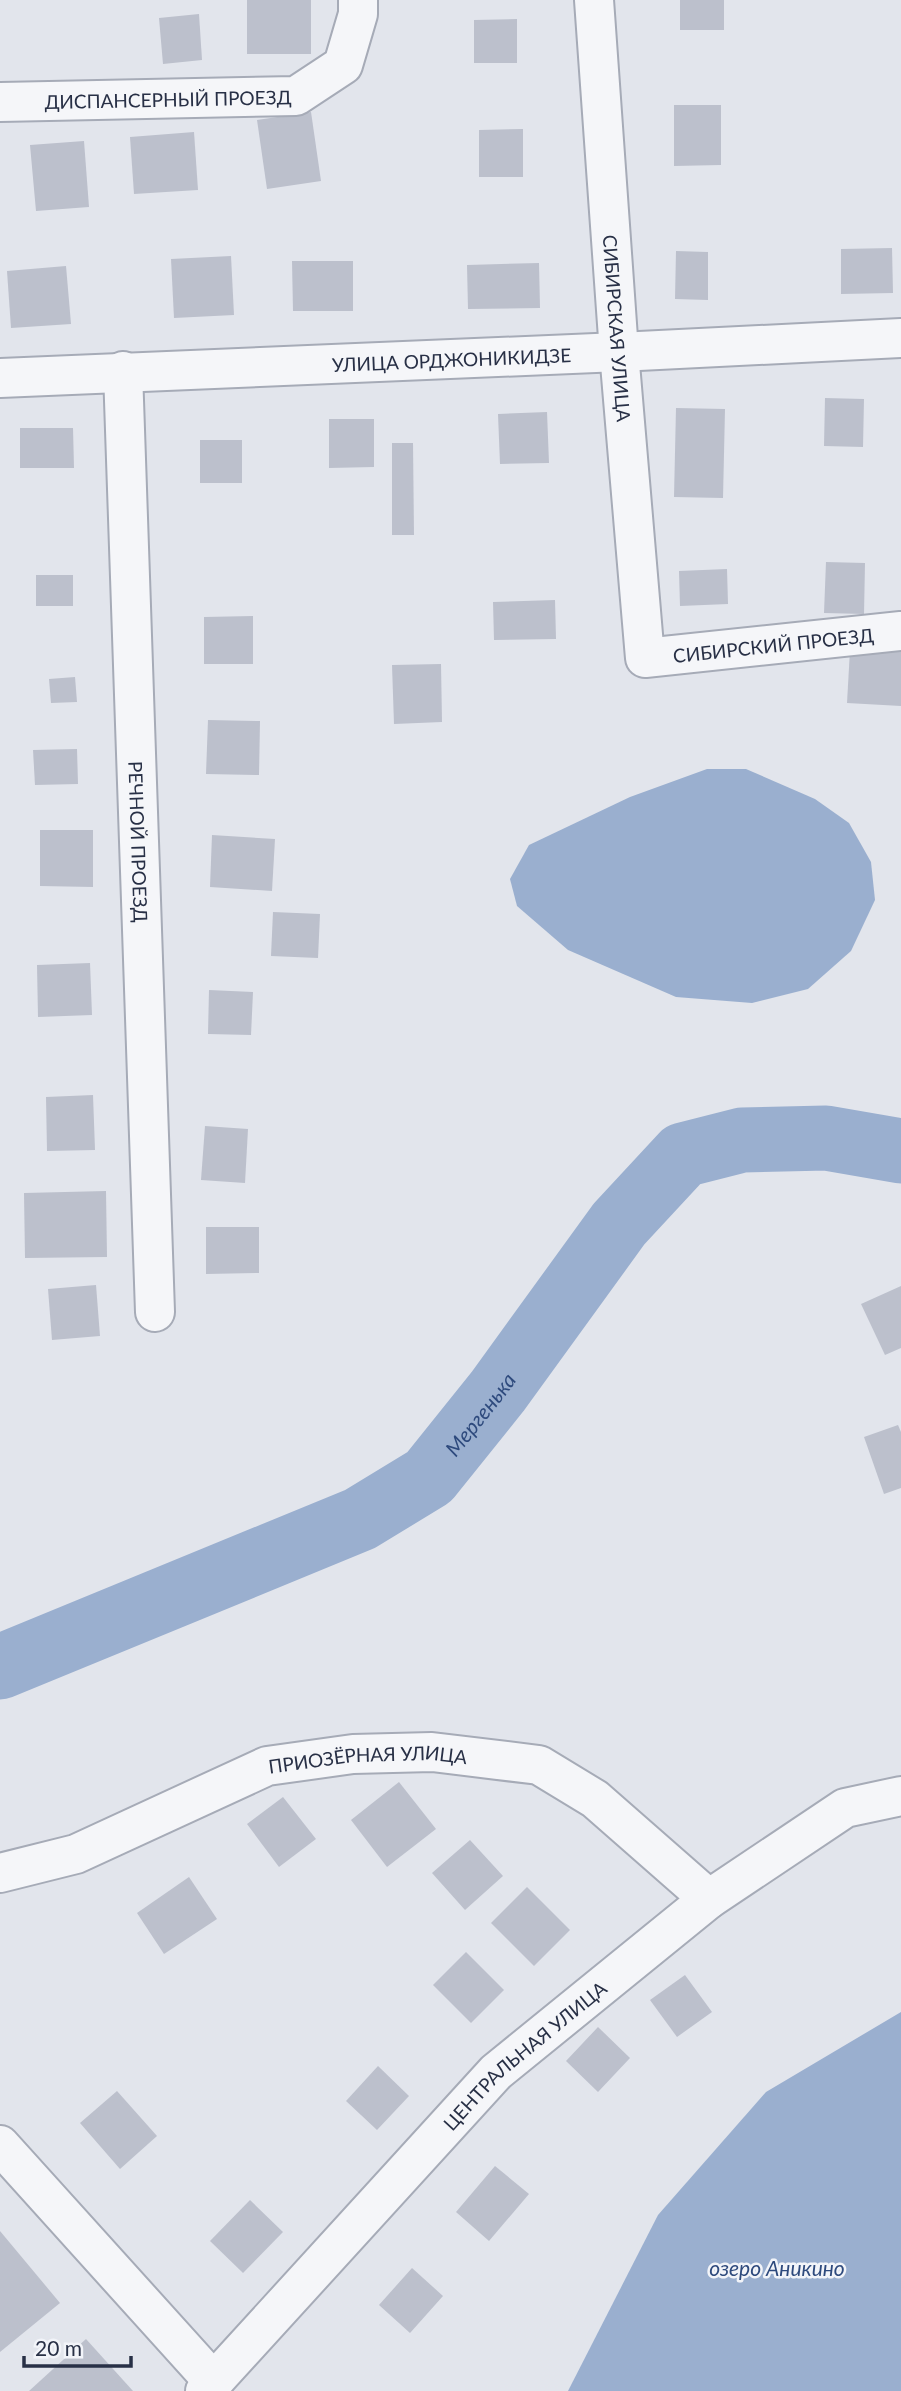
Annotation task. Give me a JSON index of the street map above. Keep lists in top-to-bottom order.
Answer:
{
  "streets": {
    "street": [
      "ДИСПАНСЕРНЫЙ ПРОЕЗД",
      "СИБИРСКАЯ УЛИЦА",
      "УЛИЦА ОРДЖОНИКИДЗЕ",
      "СИБИРСКИЙ ПРОЕЗД",
      "РЕЧНОЙ ПРОЕЗД",
      "ПРИОЗЁРНАЯ УЛИЦА",
      "ЦЕНТРАЛЬНАЯ УЛИЦА"
    ]
  },
  "crossings": [
    ["СИБИРСКАЯ УЛИЦА", "УЛИЦА ОРДЖОНИКИДЗЕ"],
    ["СИБИРСКАЯ УЛИЦА", "СИБИРСКИЙ ПРОЕЗД"],
    ["УЛИЦА ОРДЖОНИКИДЗЕ", "РЕЧНОЙ ПРОЕЗД"],
    ["ПРИОЗЁРНАЯ УЛИЦА", "ЦЕНТРАЛЬНАЯ УЛИЦА"]
  ],
  "water": ["Мергенька", "озеро Аникино"],
  "scale_bar": "20 m"
}
